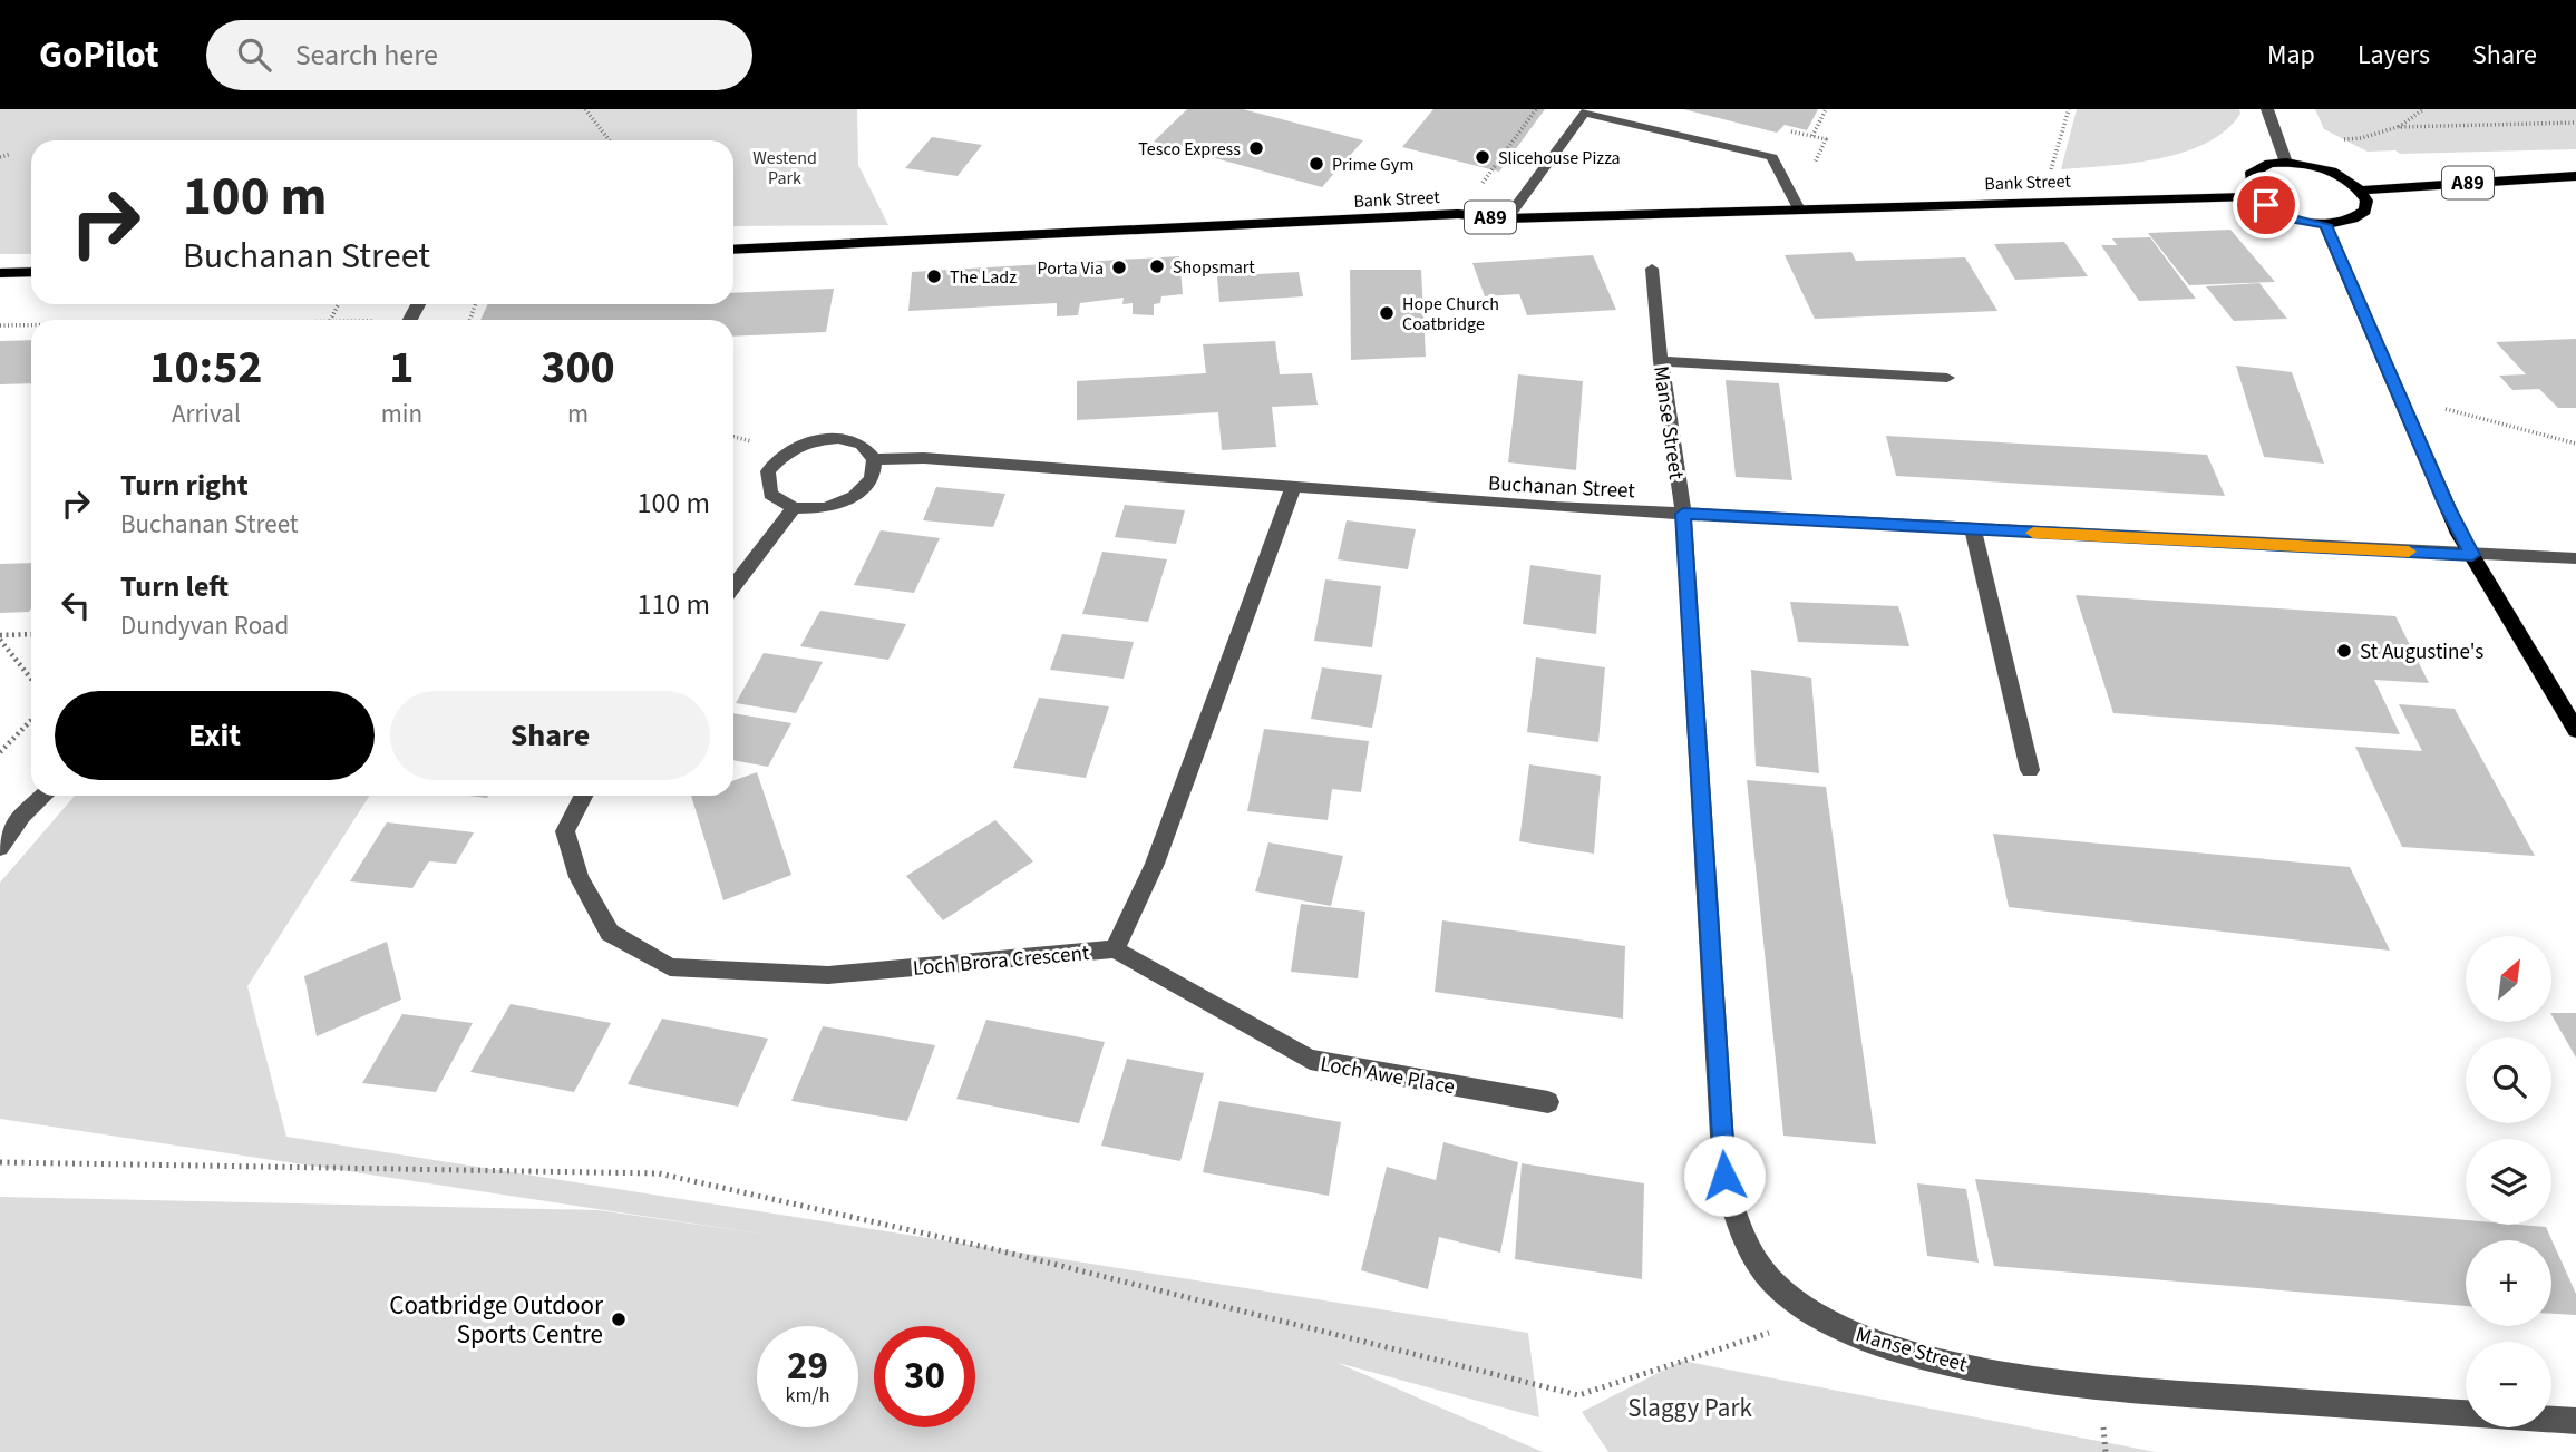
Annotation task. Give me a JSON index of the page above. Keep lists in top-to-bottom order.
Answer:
{
  "streets": {
    "main road": ["Bank Street", "A89"],
    "street": [
      "Manse Street",
      "Buchanan Street",
      "Loch Brora Crescent",
      "Loch Awe Place"
    ]
  },
  "crossings": [
    ["Manse Street", "Buchanan Street"],
    ["Buchanan Street", "Loch Brora Crescent"],
    ["Loch Brora Crescent", "Loch Awe Place"]
  ],
  "parks": ["Westend Park", "Slaggy Park"],
  "places": [
    "Tesco Express",
    "Slicehouse Pizza",
    "Prime Gym",
    "Shopsmart",
    "Porta Via",
    "The Ladz",
    "Hope Church Coatbridge",
    "St Augustine's",
    "Coatbridge Outdoor Sports Centre"
  ],
  "north": "top right",
  "page": {
    "header": "GoPilot",
    "search": "Search here",
    "nav": ["Map", "Layers", "Share"],
    "turn": ["100 m", "Buchanan Street"],
    "eta": [
      "10:52",
      "Arrival",
      "1",
      "min",
      "300",
      "m"
    ],
    "list": [
      {
        "name": "Turn right",
        "note": "Buchanan Street",
        "value": "100 m"
      },
      {
        "name": "Turn left",
        "note": "Dundyvan Road",
        "value": "110 m"
      }
    ],
    "buttons": ["Exit", "Share"],
    "map_buttons": ["+", "−"],
    "speed": "29 km/h",
    "limit": "30"
  }
}
